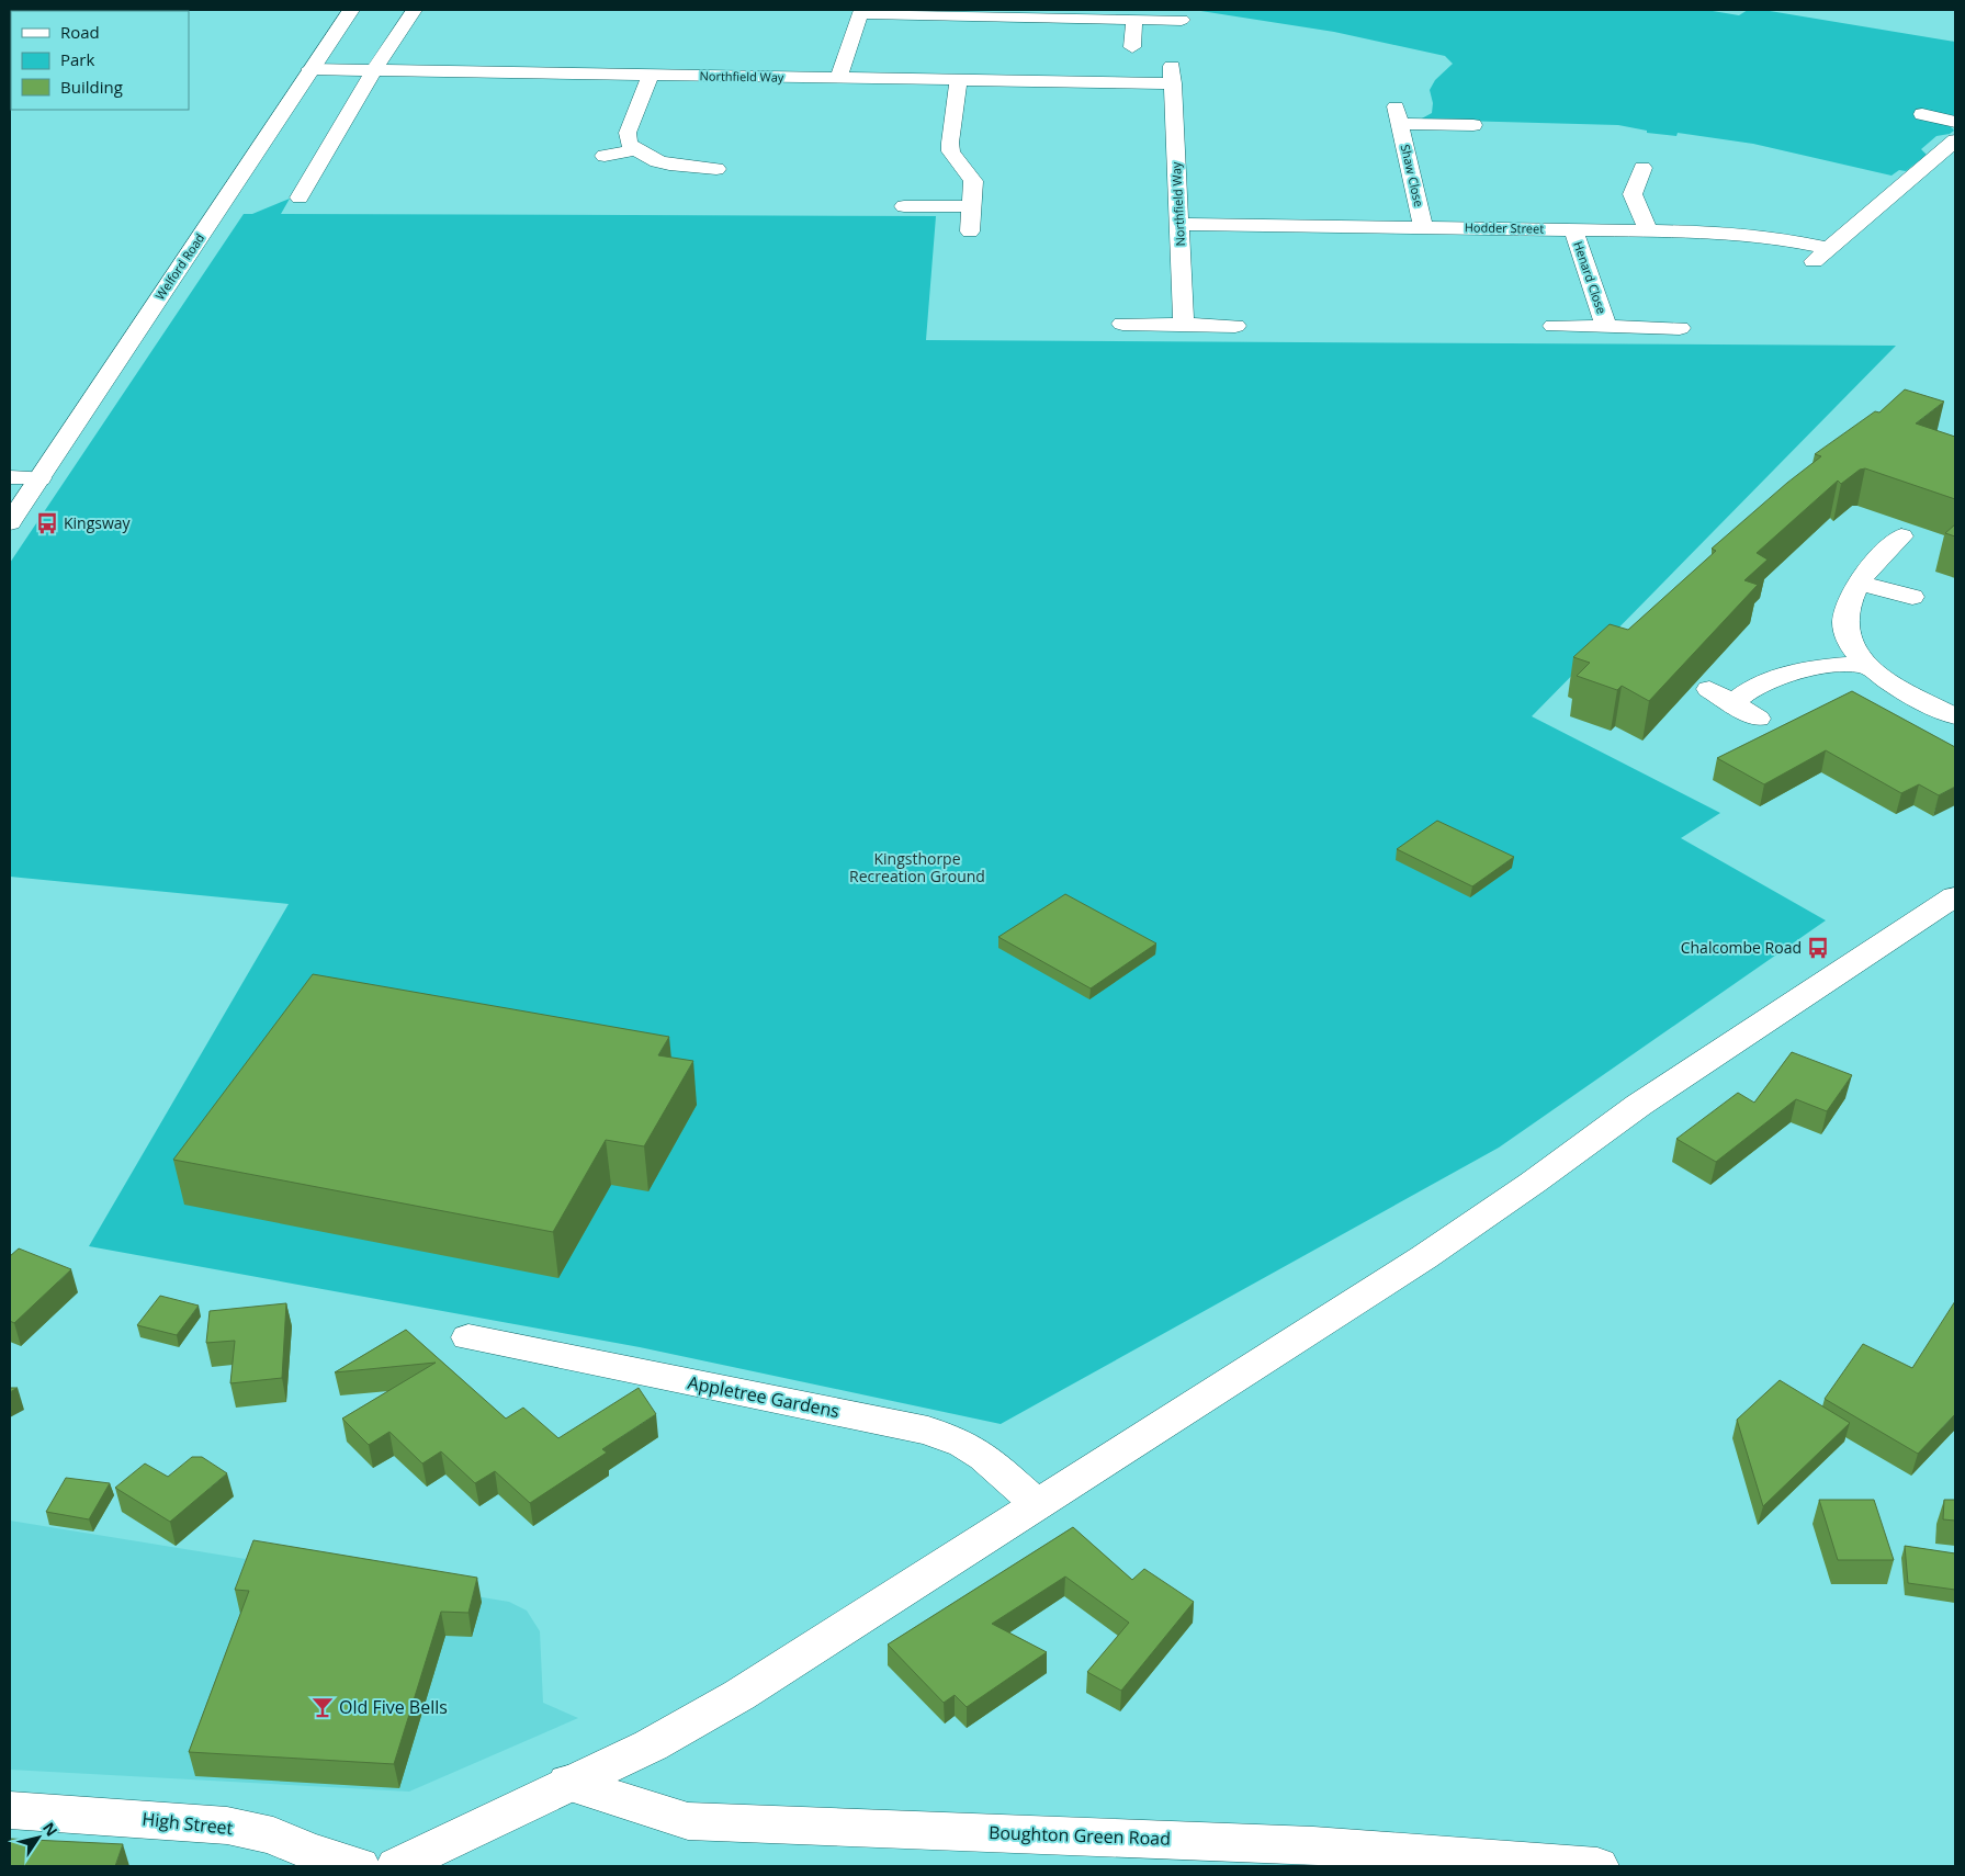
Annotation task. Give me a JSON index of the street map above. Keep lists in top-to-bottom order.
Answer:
{
  "streets": {
    "main road": [
      "Northfield Way",
      "Shaw Close",
      "Hodder Street",
      "Welford Road",
      "Henard Close",
      "Appletree Gardens",
      "High Street",
      "Boughton Green Road"
    ]
  },
  "crossings": [
    ["Northfield Way", "Hodder Street"],
    ["Northfield Way", "Welford Road"],
    ["Shaw Close", "Hodder Street"],
    ["Hodder Street", "Henard Close"]
  ],
  "parks": ["Kingsthorpe Recreation Ground"],
  "places": {
    "bus stop": ["Kingsway", "Chalcombe Road"],
    "bar": ["Old Five Bells"]
  },
  "legend": ["Road", "Park", "Building"],
  "north": "top right"
}
